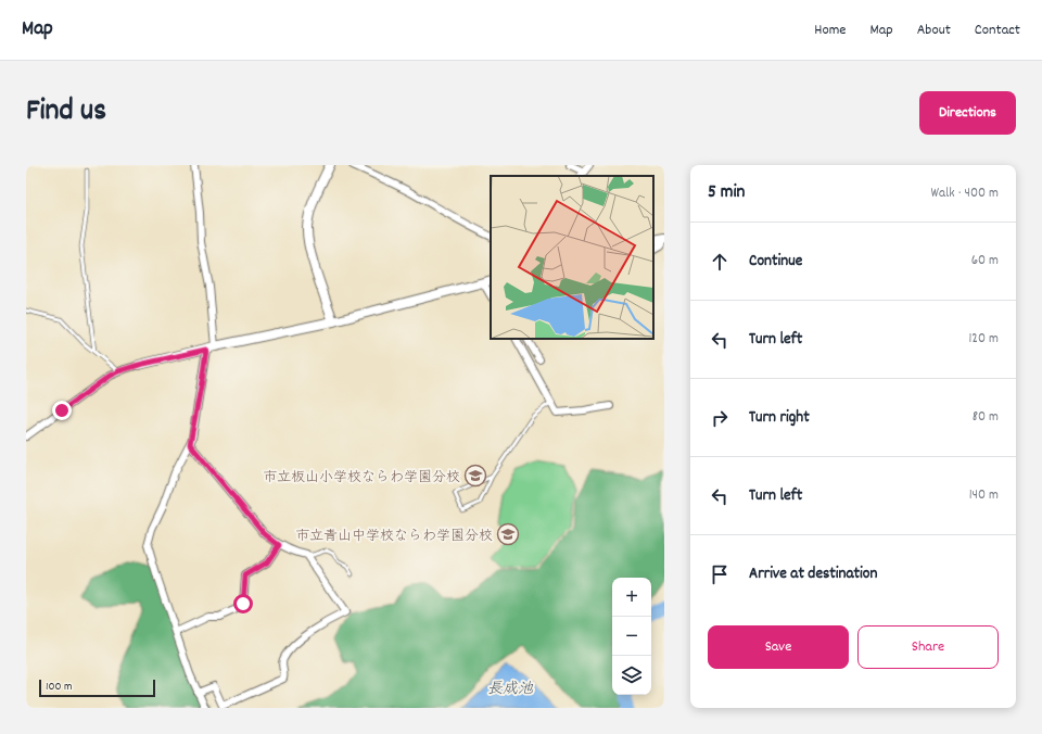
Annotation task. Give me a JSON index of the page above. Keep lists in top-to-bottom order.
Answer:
{
  "water": ["長成池"],
  "places": {
    "school or university": ["市立板山小学校ならわ学園分校", "市立青山中学校ならわ学園分校"]
  },
  "scale_bar": "100 m",
  "page": {
    "header": "Map",
    "nav": [
      "Home",
      "Map",
      "About",
      "Contact"
    ],
    "title": "Find us",
    "buttons": [
      "Directions",
      ["Save", "Share"]
    ],
    "heading": ["5 min", "Walk · 400 m"],
    "list": [
      ["Continue", "60 m"],
      ["Turn left", "120 m"],
      ["Turn right", "80 m"],
      ["Turn left", "140 m"],
      "Arrive at destination"
    ],
    "map_buttons": ["+", "−"],
    "scale": "100 m"
  }
}
